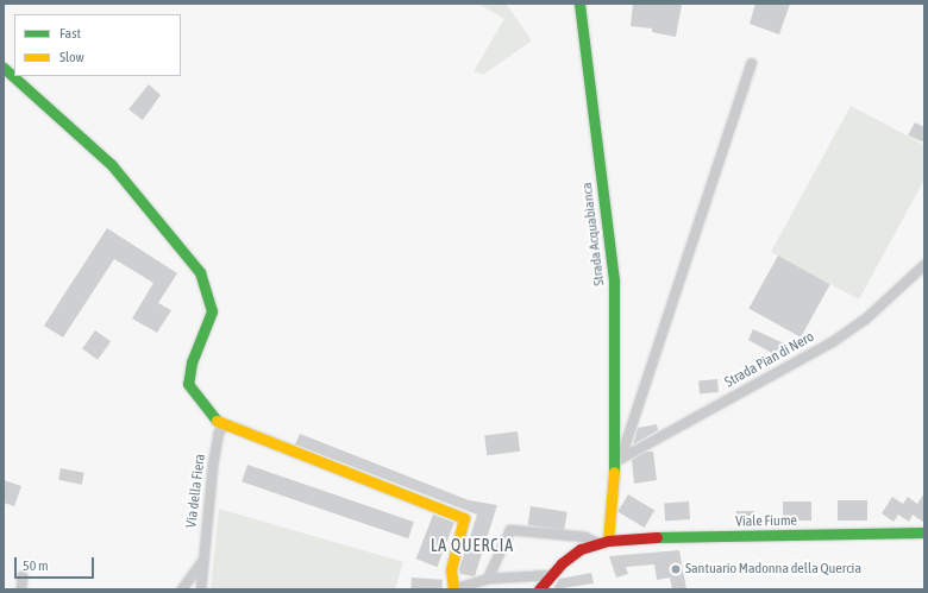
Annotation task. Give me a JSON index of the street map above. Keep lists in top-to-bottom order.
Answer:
{
  "streets": {
    "street": [
      "Strada Acquabianca",
      "Strada Pian di Nero",
      "Via della Fiera",
      "Viale Fiume"
    ]
  },
  "crossings": [
    ["Strada Acquabianca", "Strada Pian di Nero"],
    ["Strada Acquabianca", "Viale Fiume"]
  ],
  "districts": ["LA QUERCIA"],
  "places": ["Santuario Madonna della Quercia"],
  "legend": ["Fast", "Slow"],
  "scale_bar": "50 m"
}
